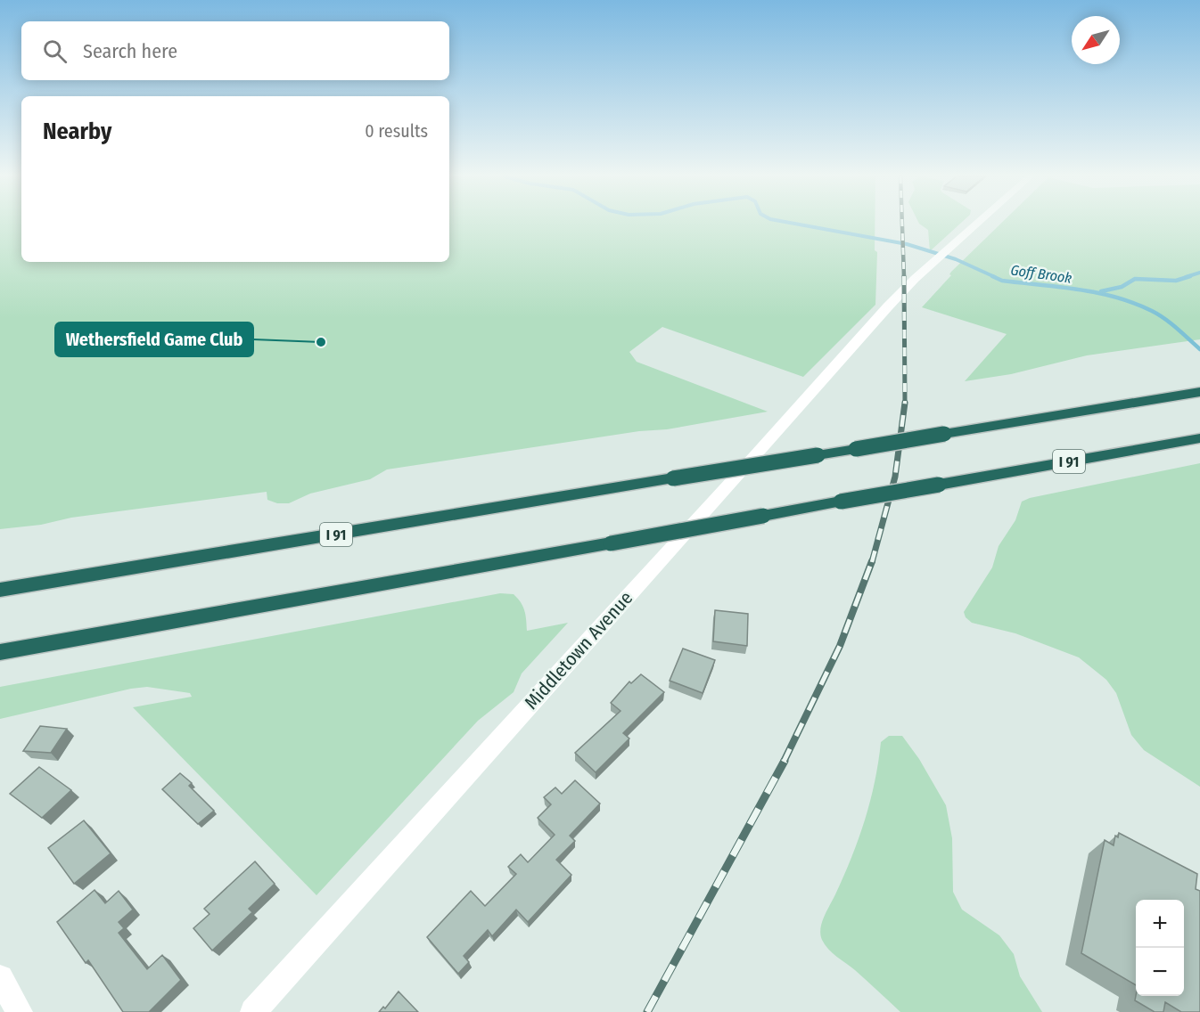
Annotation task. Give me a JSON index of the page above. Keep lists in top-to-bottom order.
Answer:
{
  "streets": {
    "highway": ["I 91"],
    "street": ["Middletown Avenue"]
  },
  "water": ["Goff Brook"],
  "places": ["Wethersfield Game Club"],
  "north": "bottom left",
  "page": {
    "search": "Search here",
    "heading": ["Nearby", "0 results"],
    "map_buttons": ["+", "−"]
  }
}
